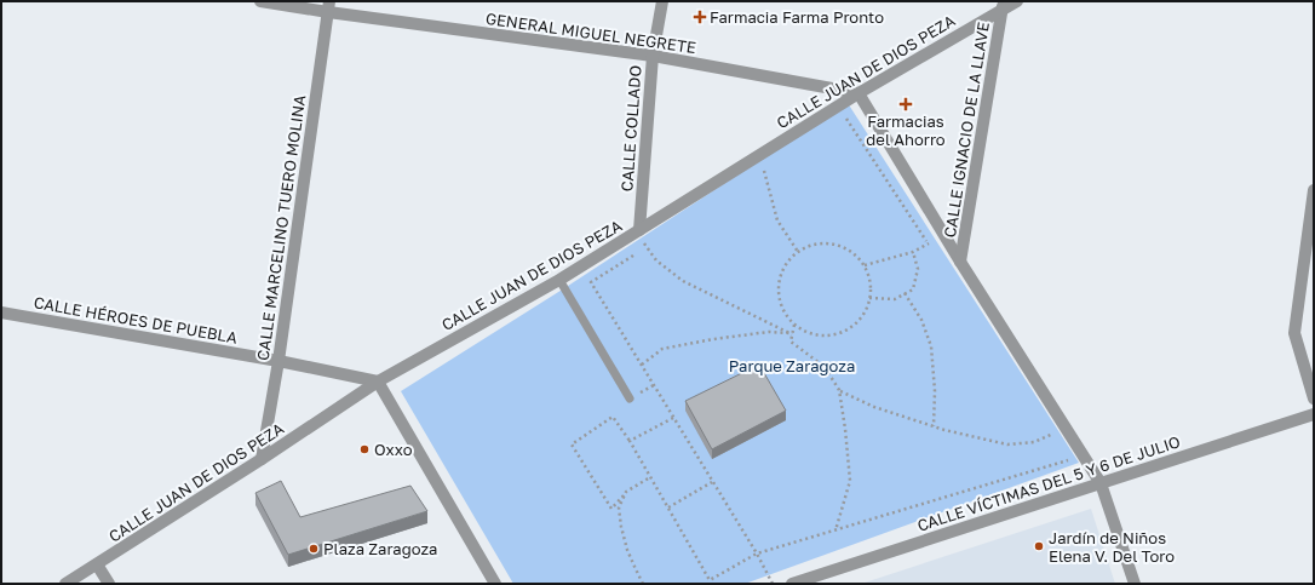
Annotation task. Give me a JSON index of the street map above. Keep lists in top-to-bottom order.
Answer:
{
  "streets": {
    "street": [
      "GENERAL MIGUEL NEGRETE",
      "CALLE JUAN DE DIOS PEZA",
      "CALLE COLLADO",
      "CALLE IGNACIO DE LA LLAVE",
      "CALLE MARCELINO TUERO MOLINA",
      "CALLE HÉROES DE PUEBLA",
      "CALLE VÍCTIMAS DEL 5 Y 6 DE JULIO"
    ]
  },
  "crossings": [
    ["GENERAL MIGUEL NEGRETE", "CALLE JUAN DE DIOS PEZA"],
    ["GENERAL MIGUEL NEGRETE", "CALLE COLLADO"],
    ["GENERAL MIGUEL NEGRETE", "CALLE IGNACIO DE LA LLAVE"],
    ["GENERAL MIGUEL NEGRETE", "CALLE MARCELINO TUERO MOLINA"],
    ["CALLE JUAN DE DIOS PEZA", "CALLE COLLADO"],
    ["CALLE JUAN DE DIOS PEZA", "CALLE IGNACIO DE LA LLAVE"],
    ["CALLE JUAN DE DIOS PEZA", "CALLE MARCELINO TUERO MOLINA"],
    ["CALLE JUAN DE DIOS PEZA", "CALLE HÉROES DE PUEBLA"],
    ["CALLE IGNACIO DE LA LLAVE", "CALLE VÍCTIMAS DEL 5 Y 6 DE JULIO"],
    ["CALLE MARCELINO TUERO MOLINA", "CALLE HÉROES DE PUEBLA"]
  ],
  "parks": ["Parque Zaragoza"],
  "places": {
    "health": ["Farmacia Farma Pronto", "Farmacias del Ahorro"],
    "other": ["Oxxo", "Jardín de Niños Elena V. Del Toro", "Plaza Zaragoza"]
  }
}
